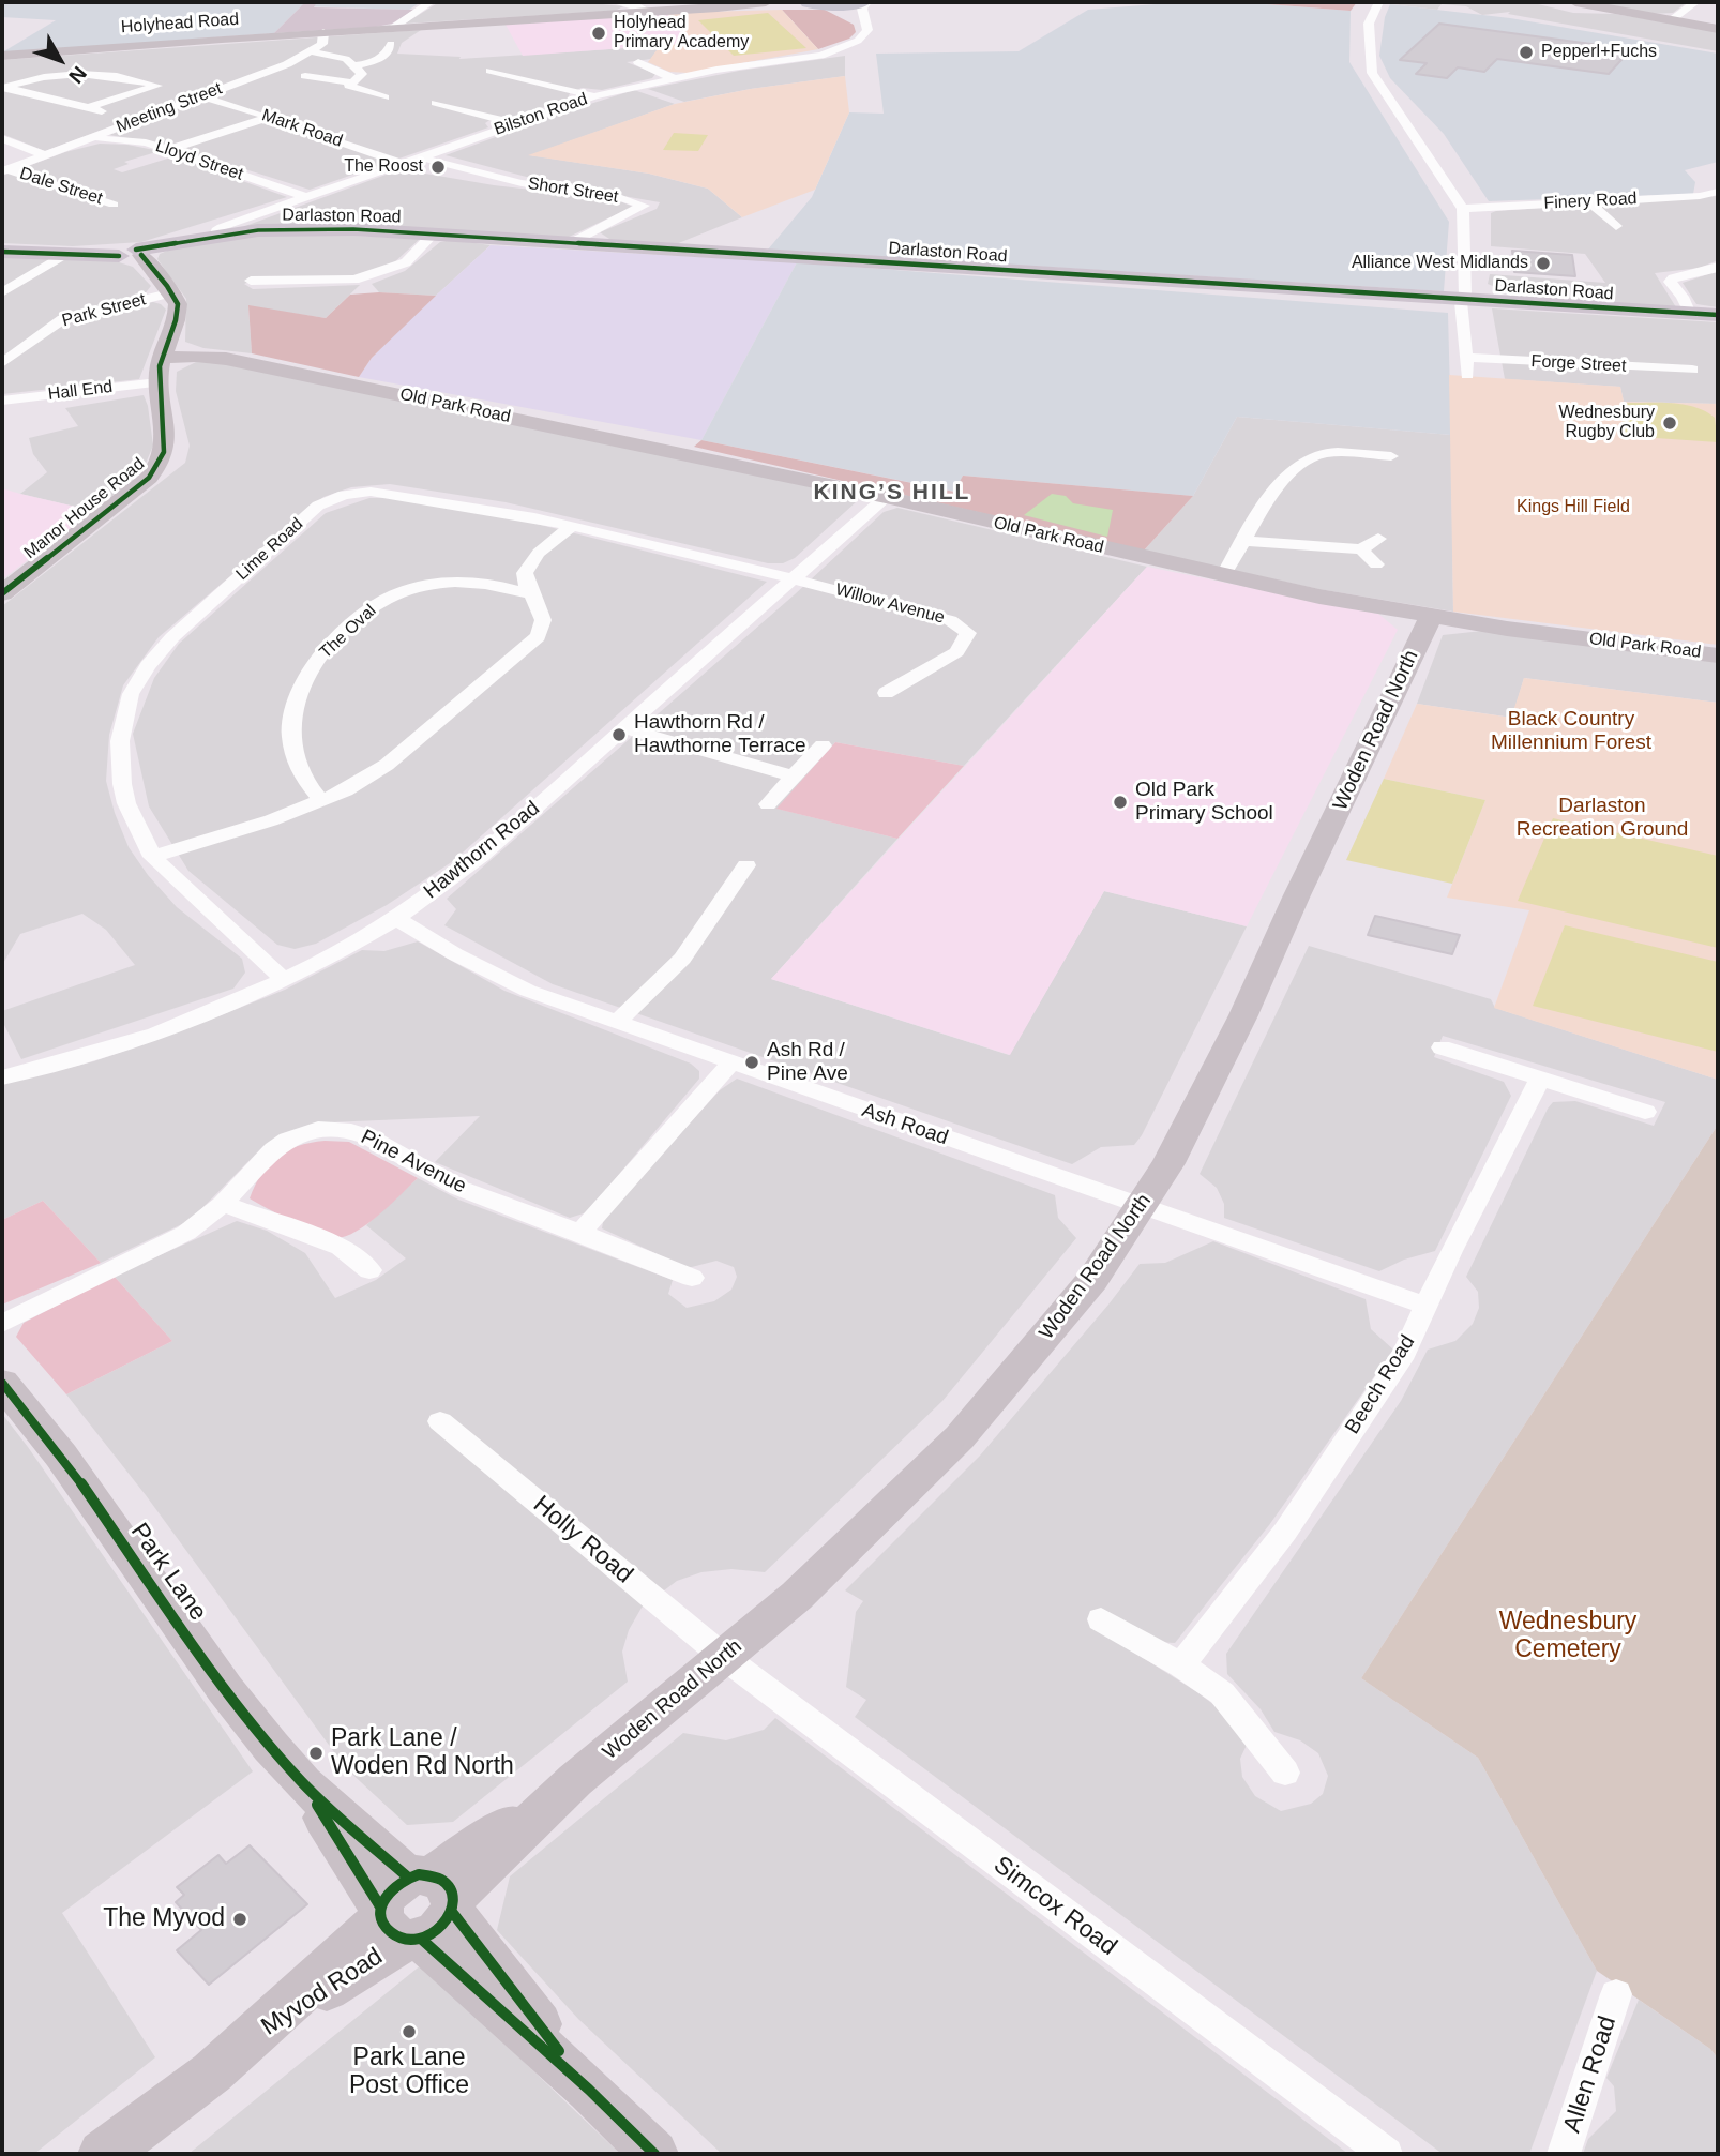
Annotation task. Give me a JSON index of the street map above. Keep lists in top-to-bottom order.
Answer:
{
  "streets": {
    "main road": ["Darlaston Road"],
    "street": [
      "Holyhead Road",
      "Meeting Street",
      "Bilston Road",
      "Mark Road",
      "Lloyd Street",
      "Dale Street",
      "Short Street",
      "Finery Road",
      "Park Street",
      "Forge Street",
      "Hall End",
      "Old Park Road",
      "Manor House Road",
      "Lime Road",
      "Willow Avenue",
      "The Oval",
      "Woden Road North",
      "Hawthorn Road",
      "Ash Road",
      "Pine Avenue",
      "Beech Road",
      "Holly Road",
      "Park Lane",
      "Simcox Road",
      "Myvod Road",
      "Allen Road"
    ]
  },
  "crossings": [
    ["Meeting Street", "Mark Road"],
    ["Meeting Street", "Lloyd Street"],
    ["Meeting Street", "Dale Street"],
    ["Bilston Road", "Mark Road"],
    ["Bilston Road", "Lloyd Street"],
    ["Bilston Road", "Short Street"],
    ["Bilston Road", "Darlaston Road"],
    ["Short Street", "Darlaston Road"],
    ["Park Street", "Manor House Road"],
    ["Hall End", "Manor House Road"],
    ["Old Park Road", "Manor House Road"],
    ["Old Park Road", "Woden Road North"],
    ["Old Park Road", "Hawthorn Road"],
    ["Lime Road", "Willow Avenue"],
    ["Lime Road", "Hawthorn Road"],
    ["Willow Avenue", "Hawthorn Road"],
    ["Woden Road North", "Ash Road"],
    ["Woden Road North", "Holly Road"],
    ["Woden Road North", "Park Lane"],
    ["Woden Road North", "Simcox Road"],
    ["Woden Road North", "Myvod Road"],
    ["Hawthorn Road", "Ash Road"],
    ["Ash Road", "Beech Road"],
    ["Holly Road", "Simcox Road"],
    ["Park Lane", "Myvod Road"]
  ],
  "districts": ["KING’S HILL"],
  "parks": [
    "Kings Hill Field",
    "Black Country Millennium Forest",
    "Darlaston Recreation Ground",
    "Wednesbury Cemetery"
  ],
  "places": [
    "Holyhead Primary Academy",
    "Pepperl+Fuchs",
    "The Roost",
    "Alliance West Midlands",
    "Wednesbury Rugby Club",
    "Hawthorn Rd / Hawthorne Terrace",
    "Old Park Primary School",
    "Ash Rd / Pine Ave",
    "Park Lane / Woden Rd North",
    "The Myvod",
    "Park Lane Post Office"
  ],
  "north": "bottom right"
}
